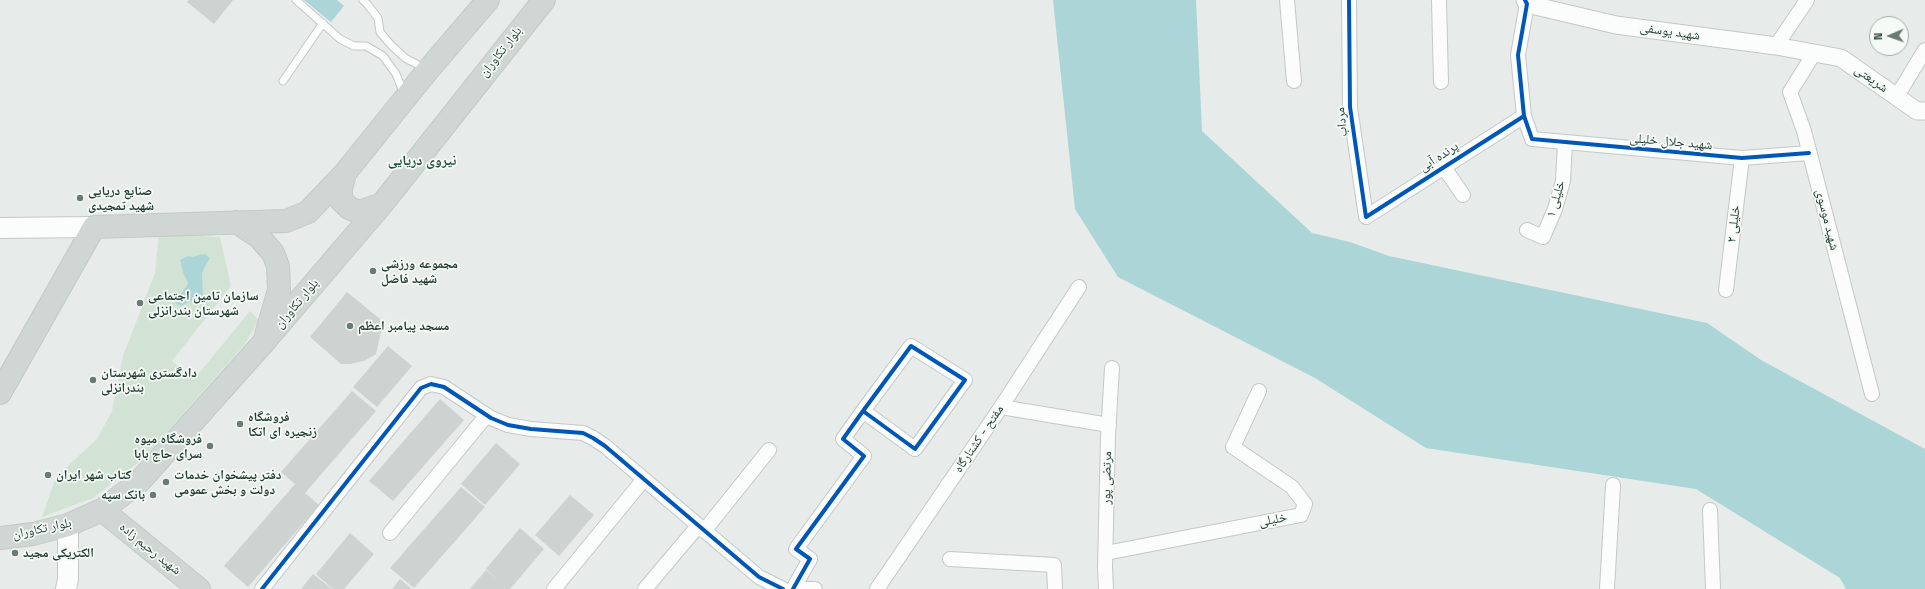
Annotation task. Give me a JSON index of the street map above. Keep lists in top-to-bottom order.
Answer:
{
  "streets": {
    "main road": ["بلوار تکاوران", "شهید رحیم زاده"],
    "street": [
      "شهید یوسفی",
      "شریعتی",
      "مرداب",
      "شهید جلال خلیلی",
      "پرنده آبی",
      "خلیلی ۱",
      "شهید موسوی",
      "خلیلی ۲",
      "مفتح - کشتارگاه",
      "مرتضی پور",
      "خلیلی"
    ]
  },
  "crossings": [
    ["شهید یوسفی", "شریعتی"],
    ["شهید یوسفی", "شهید موسوی"],
    ["بلوار تکاوران", "شهید رحیم زاده"],
    ["شریعتی", "شهید موسوی"],
    ["مرداب", "پرنده آبی"],
    ["شهید جلال خلیلی", "پرنده آبی"],
    ["شهید جلال خلیلی", "خلیلی ۱"],
    ["شهید جلال خلیلی", "شهید موسوی"],
    ["شهید جلال خلیلی", "خلیلی ۲"],
    ["مرتضی پور", "خلیلی"]
  ],
  "districts": ["نیروی دریایی"],
  "places": [
    "صنایع دریایی شهید تمجیدی",
    "مجموعه ورزشی شهید فاضل",
    "سازمان تامین اجتماعی شهرستان بندرانزلی",
    "مسجد پیامبر اعظم",
    "دادگستری شهرستان بندرانزلی",
    "فروشگاه زنجیره ای اتکا",
    "فروشگاه میوه سرای حاج بابا",
    "کتاب شهر ایران",
    "دفتر پیشخوان خدمات دولت و بخش عمومی",
    "بانک سپه",
    "الکتریکی مجید"
  ],
  "north": "left"
}
